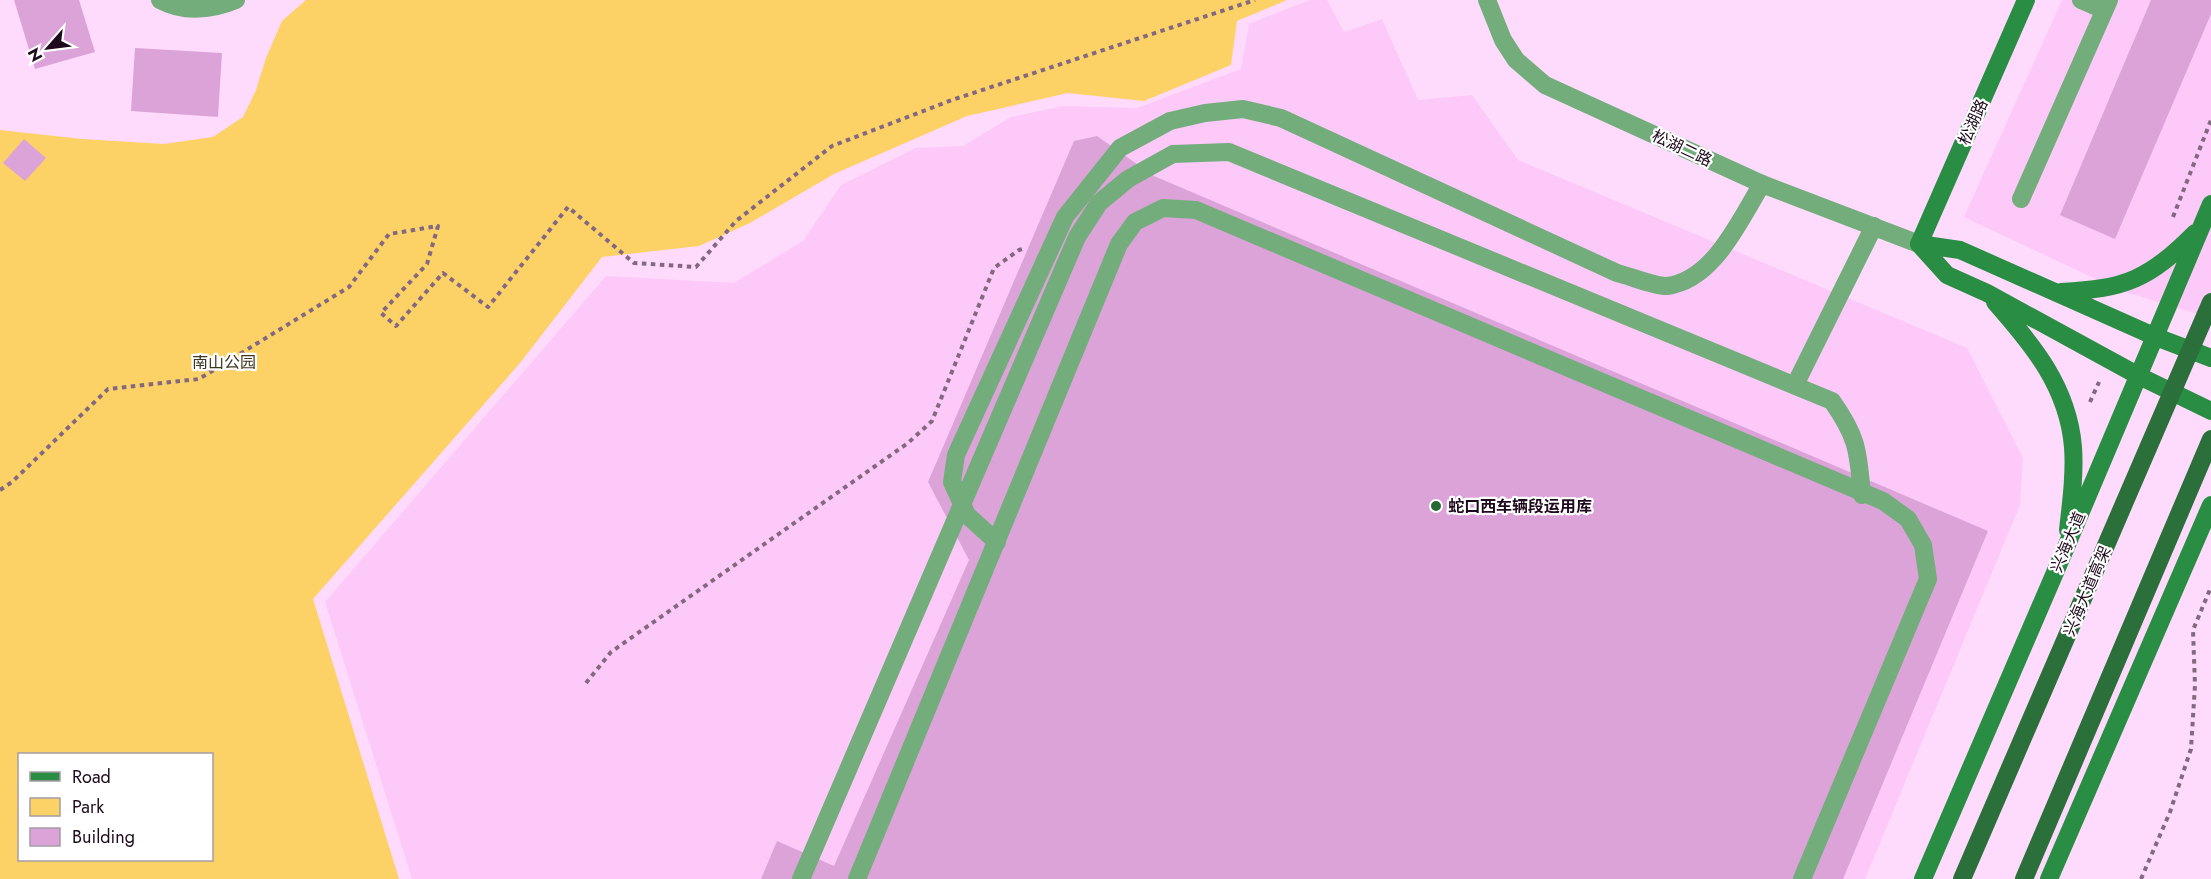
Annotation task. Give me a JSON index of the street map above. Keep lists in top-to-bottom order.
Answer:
{
  "streets": {
    "main road": ["兴海大道高架"],
    "street": ["松湖路", "松湖二路", "兴海大道"]
  },
  "crossings": [
    ["松湖路", "松湖二路"]
  ],
  "parks": ["南山公园"],
  "places": ["蛇口西车辆段运用库"],
  "legend": ["Road", "Park", "Building"],
  "north": "bottom left"
}
